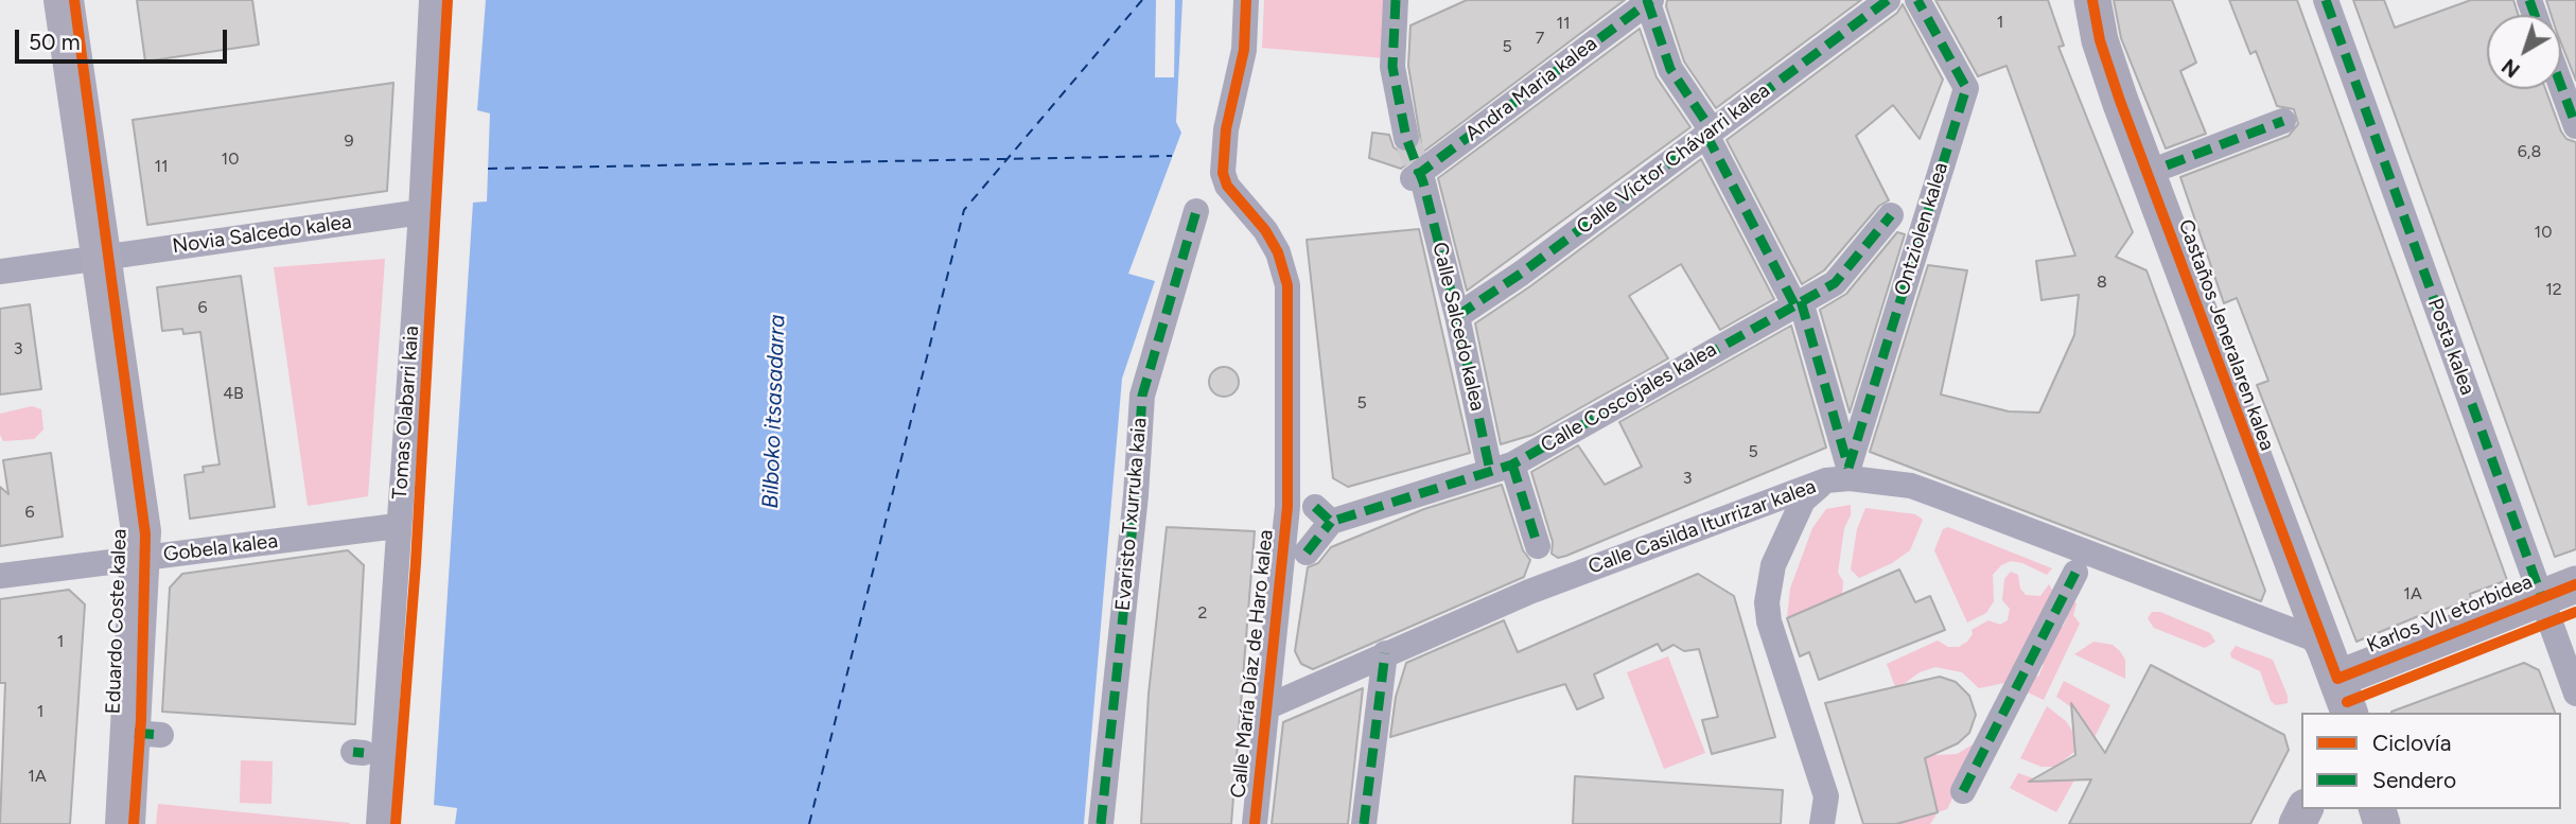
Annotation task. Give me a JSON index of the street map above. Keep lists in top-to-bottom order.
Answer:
{
  "streets": {
    "main road": ["Eduardo Coste kalea"],
    "street": [
      "Andra Maria kalea",
      "Calle Víctor Chávarri kalea",
      "Ontziolen kalea",
      "Novia Salcedo kalea",
      "Calle Salcedo kalea",
      "Castaños Jeneralaren kalea",
      "Posta kalea",
      "Calle Coscojales kalea",
      "Tomas Olabarri kaia",
      "Evaristo Txurruka kaia",
      "Calle Casilda Iturrizar kalea",
      "Gobela kalea",
      "Karlos VII etorbidea",
      "Calle María Díaz de Haro kalea"
    ]
  },
  "crossings": [
    ["Andra Maria kalea", "Calle Salcedo kalea"],
    ["Calle Víctor Chávarri kalea", "Calle Salcedo kalea"],
    ["Ontziolen kalea", "Calle Coscojales kalea"],
    ["Novia Salcedo kalea", "Tomas Olabarri kaia"],
    ["Novia Salcedo kalea", "Eduardo Coste kalea"],
    ["Calle Salcedo kalea", "Calle Coscojales kalea"],
    ["Castaños Jeneralaren kalea", "Calle Casilda Iturrizar kalea"],
    ["Castaños Jeneralaren kalea", "Karlos VII etorbidea"],
    ["Posta kalea", "Karlos VII etorbidea"],
    ["Tomas Olabarri kaia", "Gobela kalea"],
    ["Calle Casilda Iturrizar kalea", "Karlos VII etorbidea"],
    ["Calle Casilda Iturrizar kalea", "Calle María Díaz de Haro kalea"],
    ["Gobela kalea", "Eduardo Coste kalea"]
  ],
  "water": ["Bilboko itsasadarra"],
  "house_numbers": [
    "1",
    "11",
    "7",
    "5",
    "9",
    "6,8",
    "10",
    "11",
    "10",
    "8",
    "12",
    "6",
    "3",
    "4B",
    "5",
    "5",
    "3",
    "6",
    "1A",
    "2",
    "1",
    "1",
    "1A"
  ],
  "legend": ["Ciclovía", "Sendero"],
  "scale_bar": "50 m",
  "north": "bottom left"
}
